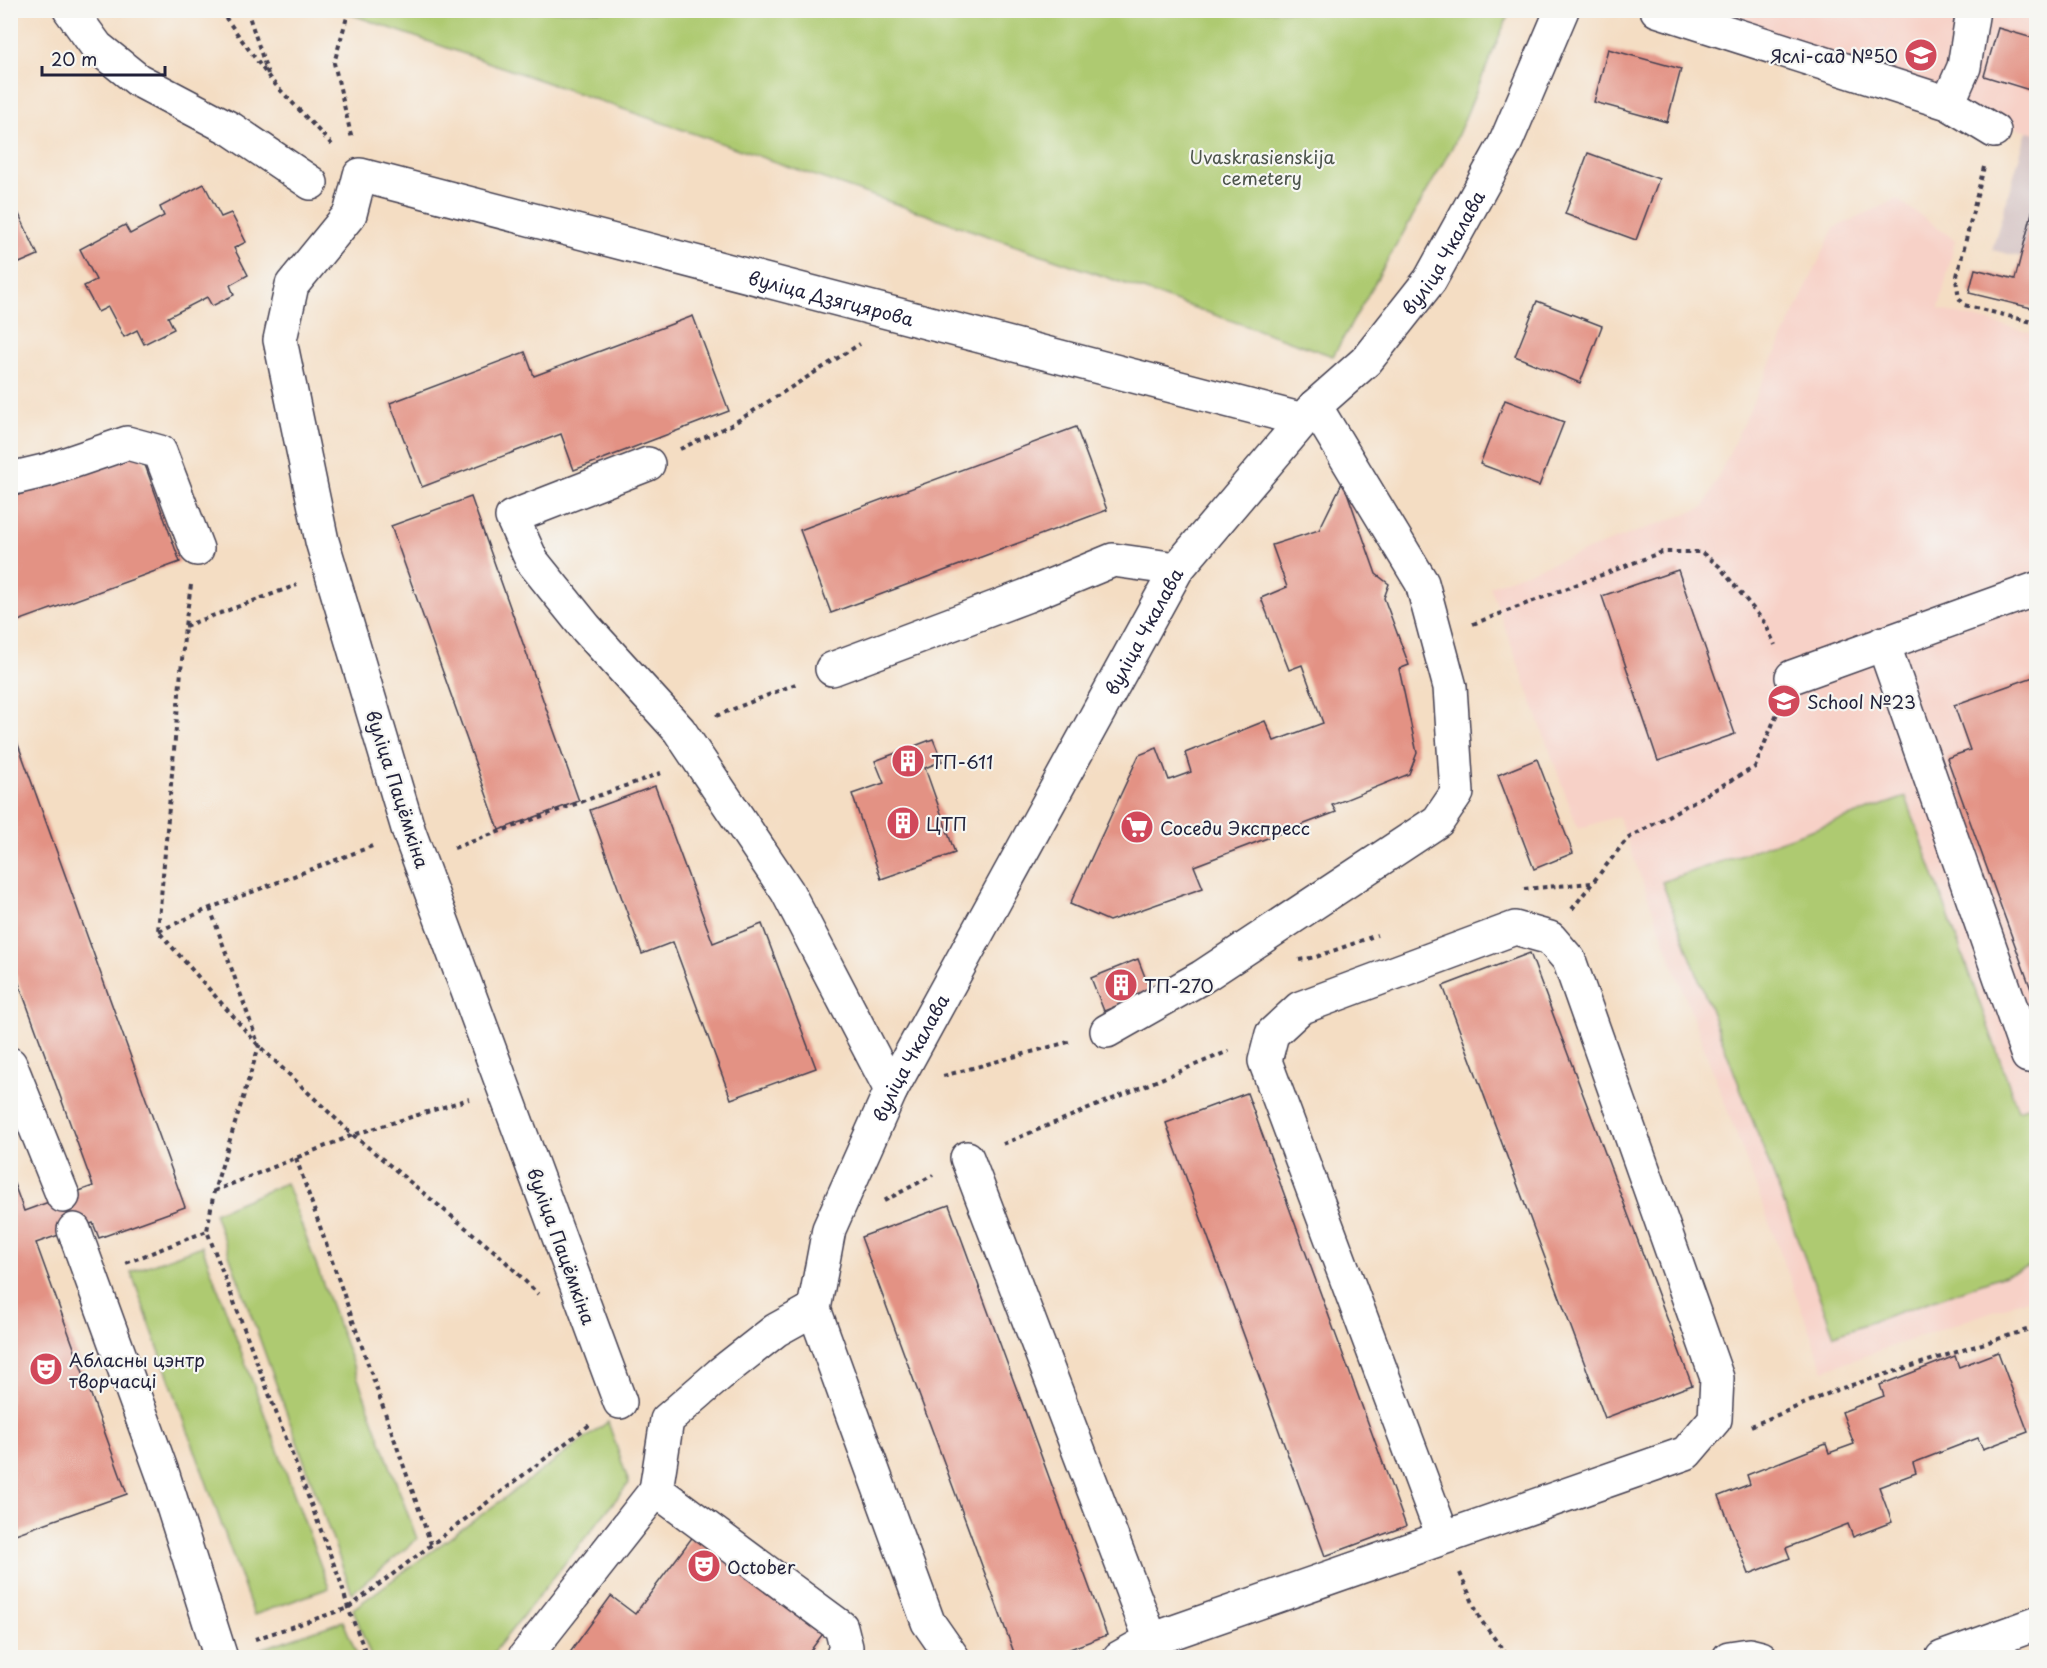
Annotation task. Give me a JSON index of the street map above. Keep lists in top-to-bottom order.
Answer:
{
  "streets": {
    "street": ["вуліца Чкалава", "вуліца Дзягцярова", "вуліца Пацёмкіна"]
  },
  "crossings": [
    ["вуліца Чкалава", "вуліца Дзягцярова"],
    ["вуліца Дзягцярова", "вуліца Пацёмкіна"]
  ],
  "parks": ["Uvaskrasienskija cemetery"],
  "places": {
    "school or university": ["Яслі-сад №50", "School №23"],
    "building": ["ТП-611", "ЦТП", "ТП-270"],
    "supermarket": ["Соседи Экспресс"],
    "theatre": ["Абласны цэнтр творчасці", "October"]
  },
  "scale_bar": "20 m"
}
